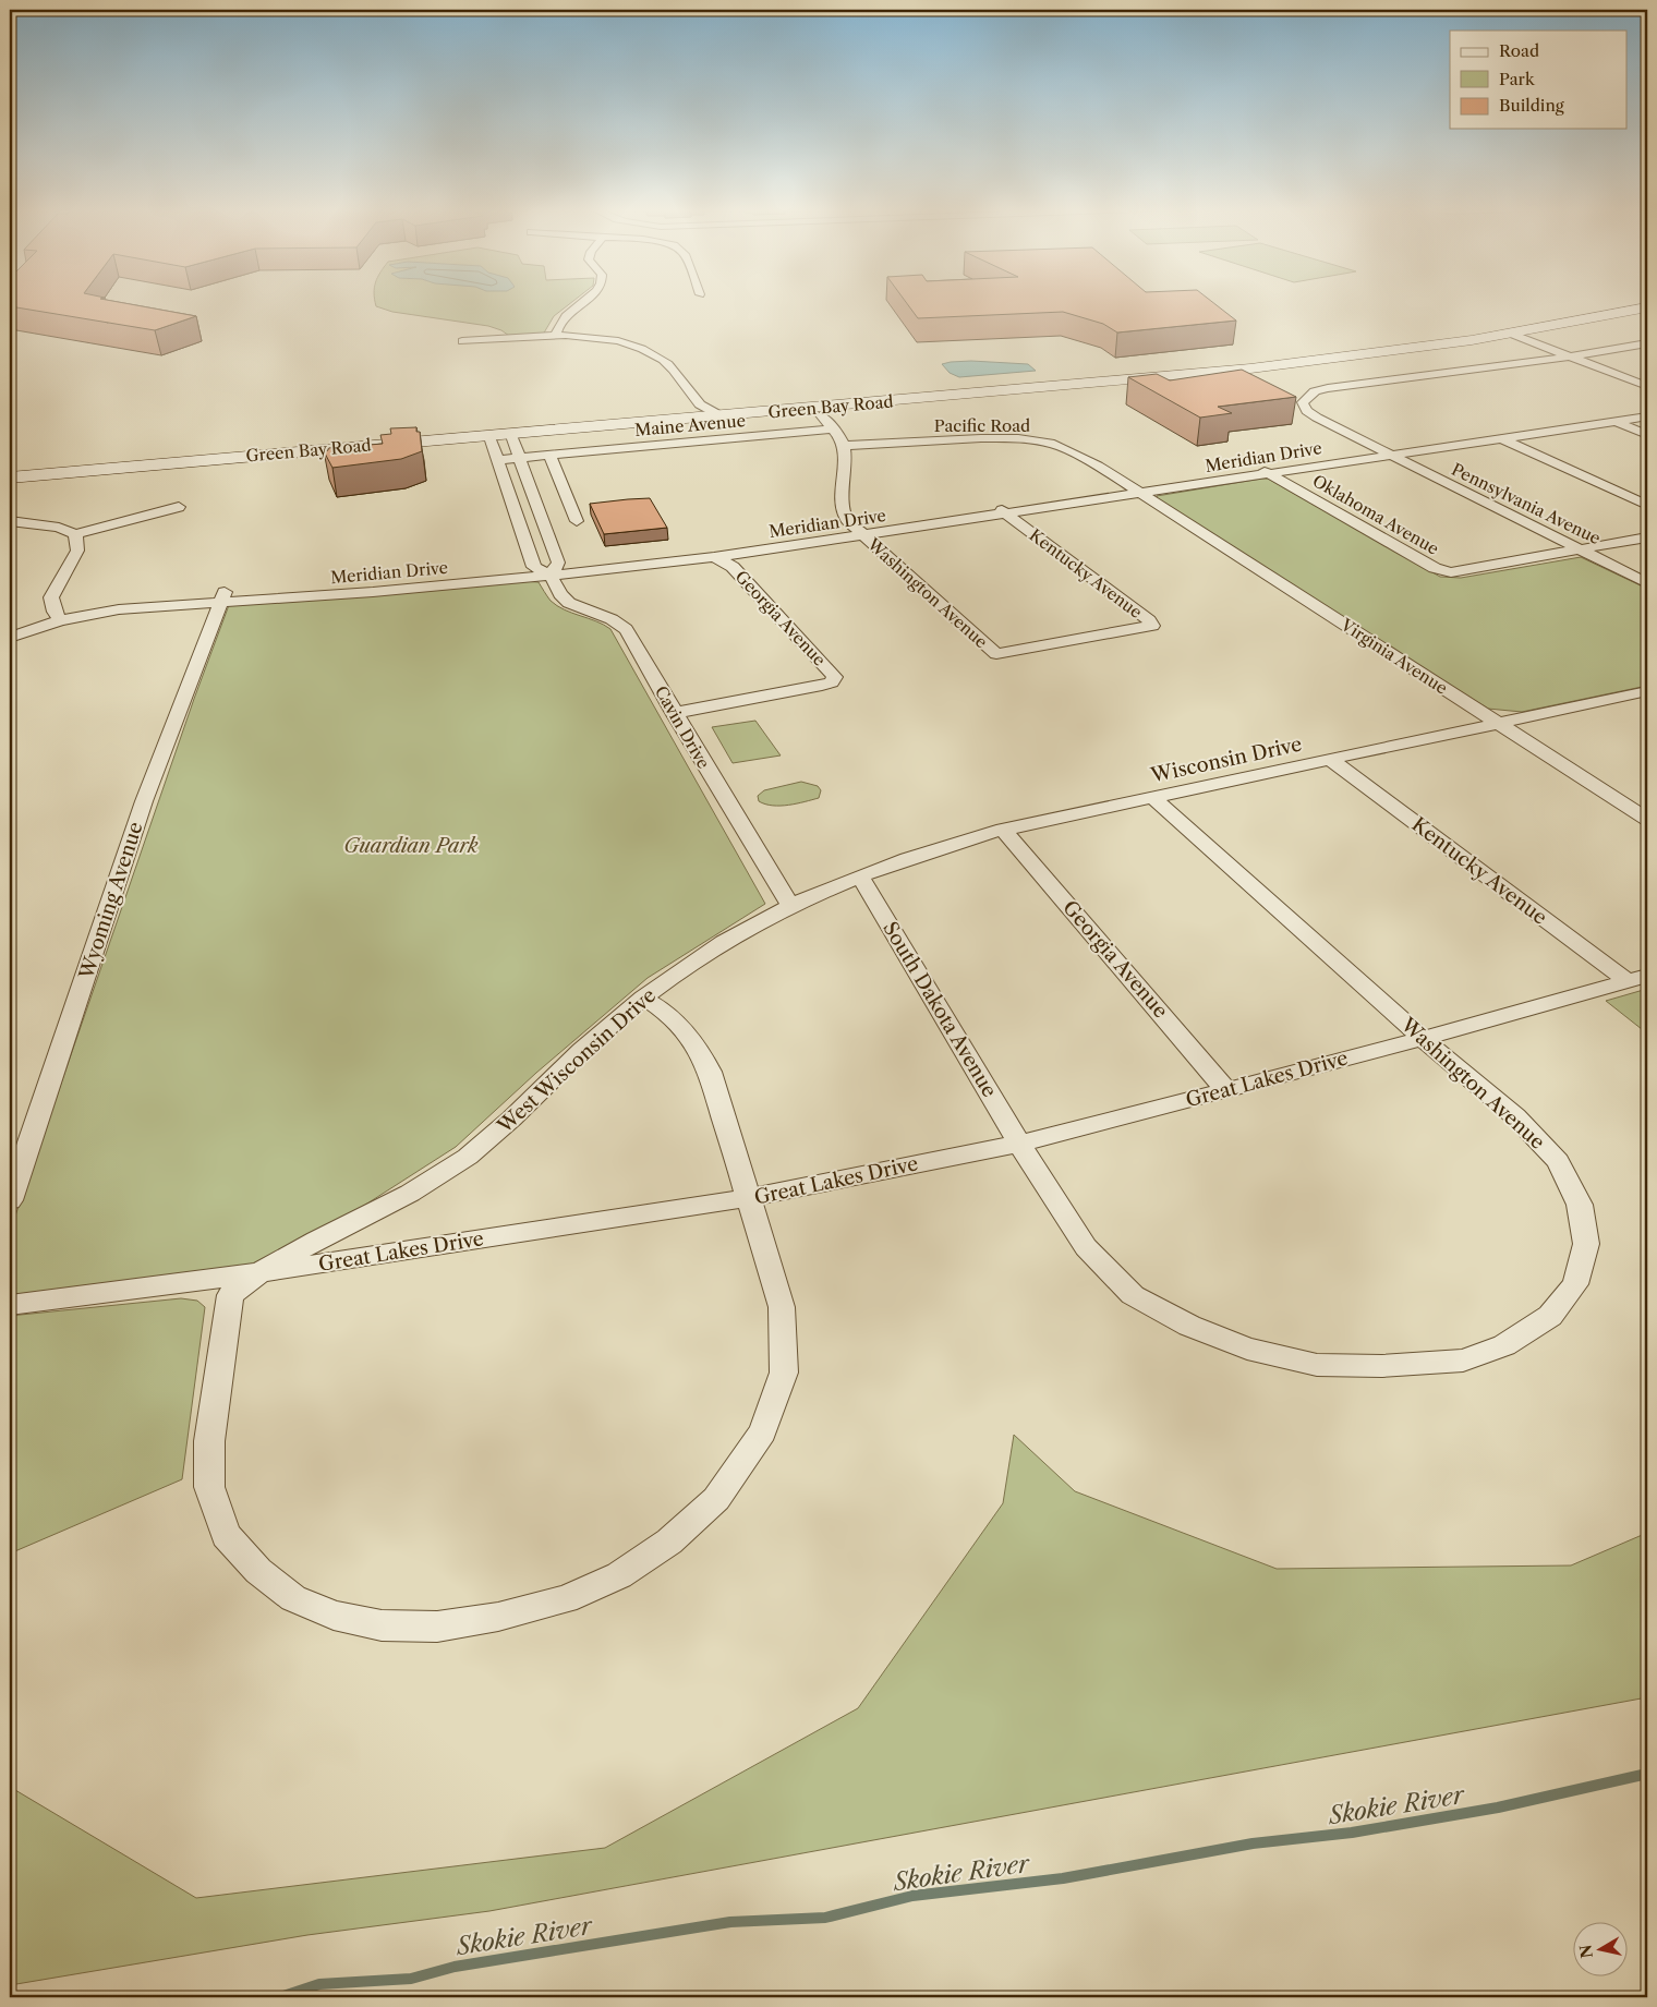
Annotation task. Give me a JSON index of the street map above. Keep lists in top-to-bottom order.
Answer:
{
  "streets": {
    "main road": ["Green Bay Road"],
    "street": [
      "Maine Avenue",
      "Pacific Road",
      "Meridian Drive",
      "Pennsylvania Avenue",
      "Oklahoma Avenue",
      "Kentucky Avenue",
      "Washington Avenue",
      "Georgia Avenue",
      "Virginia Avenue",
      "Cavin Drive",
      "Wisconsin Drive",
      "Wyoming Avenue",
      "South Dakota Avenue",
      "West Wisconsin Drive",
      "Great Lakes Drive"
    ]
  },
  "crossings": [
    ["Green Bay Road", "Cavin Drive"],
    ["Maine Avenue", "Cavin Drive"],
    ["Pacific Road", "Meridian Drive"],
    ["Pacific Road", "Washington Avenue"],
    ["Pacific Road", "Virginia Avenue"],
    ["Meridian Drive", "Pennsylvania Avenue"],
    ["Meridian Drive", "Oklahoma Avenue"],
    ["Meridian Drive", "Kentucky Avenue"],
    ["Meridian Drive", "Washington Avenue"],
    ["Meridian Drive", "Georgia Avenue"],
    ["Meridian Drive", "Virginia Avenue"],
    ["Meridian Drive", "Cavin Drive"],
    ["Meridian Drive", "Wyoming Avenue"],
    ["Pennsylvania Avenue", "Oklahoma Avenue"],
    ["Kentucky Avenue", "Washington Avenue"],
    ["Kentucky Avenue", "Wisconsin Drive"],
    ["Kentucky Avenue", "Great Lakes Drive"],
    ["Washington Avenue", "Wisconsin Drive"],
    ["Washington Avenue", "South Dakota Avenue"],
    ["Washington Avenue", "Great Lakes Drive"],
    ["Georgia Avenue", "Cavin Drive"],
    ["Georgia Avenue", "Wisconsin Drive"],
    ["Georgia Avenue", "Great Lakes Drive"],
    ["Virginia Avenue", "Wisconsin Drive"],
    ["Cavin Drive", "West Wisconsin Drive"],
    ["Wisconsin Drive", "West Wisconsin Drive"],
    ["South Dakota Avenue", "West Wisconsin Drive"],
    ["South Dakota Avenue", "Great Lakes Drive"],
    ["West Wisconsin Drive", "Great Lakes Drive"]
  ],
  "water": ["Skokie River"],
  "parks": ["Guardian Park"],
  "legend": ["Road", "Park", "Building"],
  "north": "left"
}
